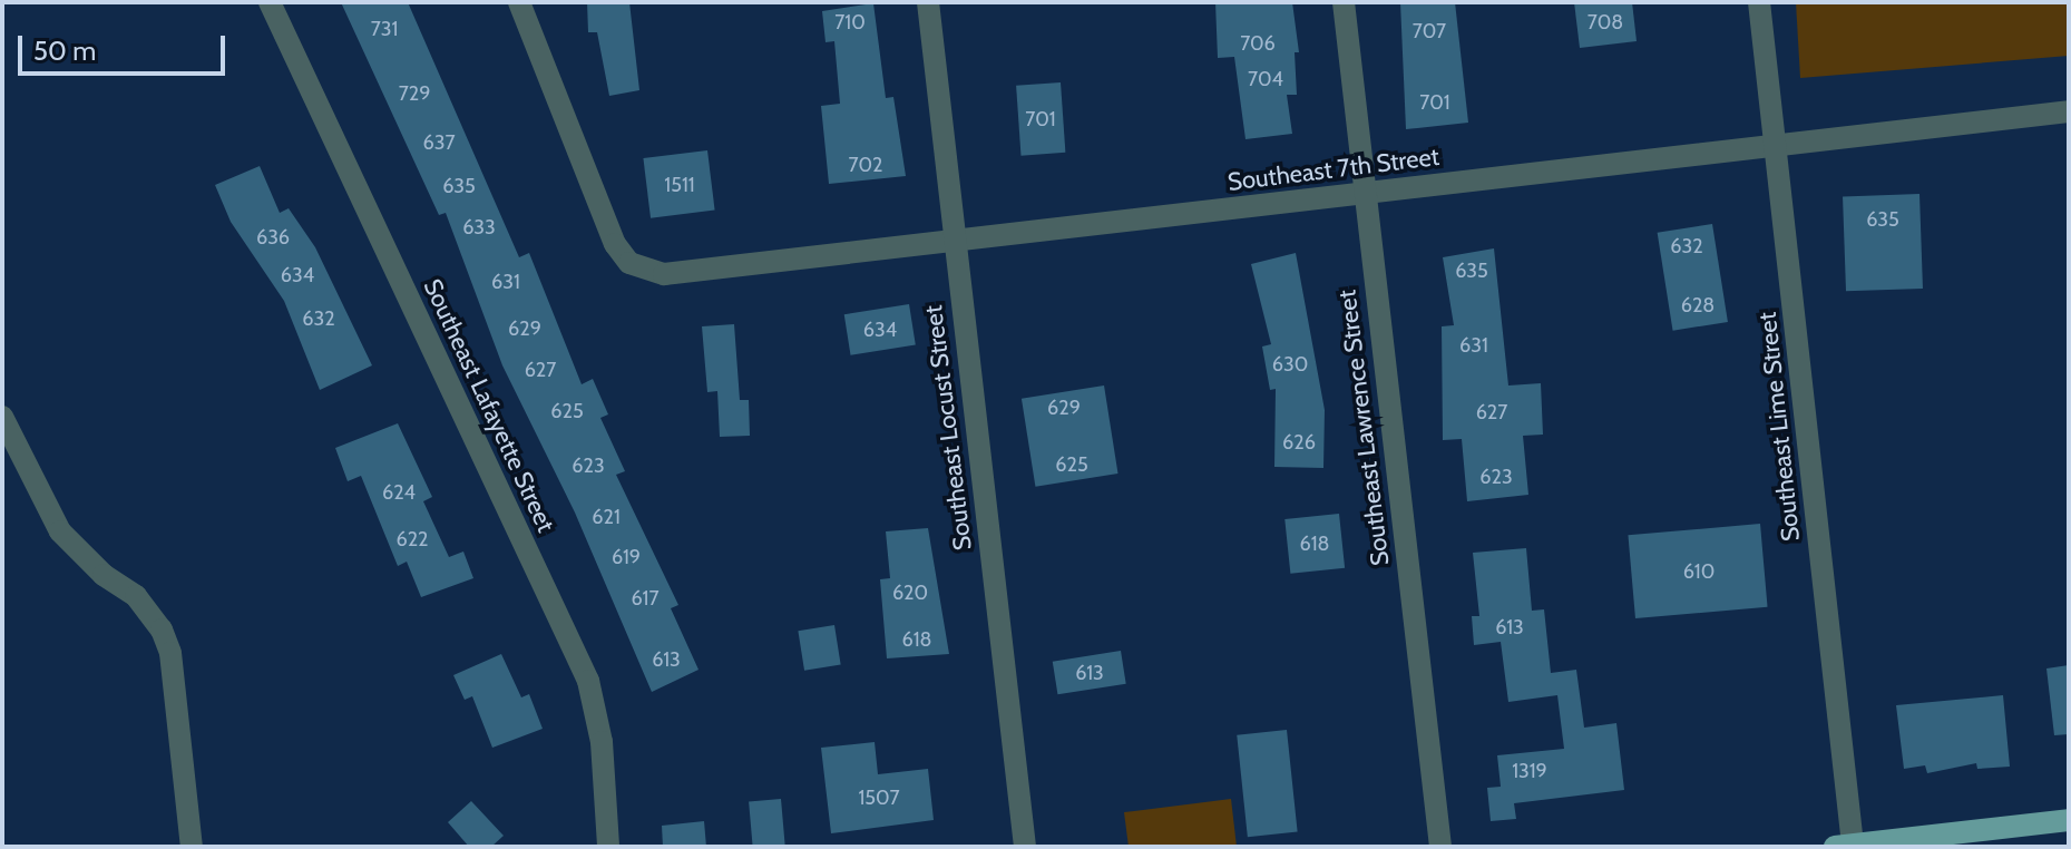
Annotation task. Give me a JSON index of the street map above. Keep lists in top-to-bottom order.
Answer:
{
  "streets": {
    "street": [
      "Southeast 7th Street",
      "Southeast Lafayette Street",
      "Southeast Lime Street",
      "Southeast Locust Street",
      "Southeast Lawrence Street"
    ]
  },
  "crossings": [
    ["Southeast 7th Street", "Southeast Lime Street"],
    ["Southeast 7th Street", "Southeast Locust Street"],
    ["Southeast 7th Street", "Southeast Lawrence Street"]
  ],
  "house_numbers": [
    "710",
    "708",
    "731",
    "707",
    "706",
    "704",
    "729",
    "701",
    "701",
    "637",
    "702",
    "1511",
    "635",
    "635",
    "633",
    "636",
    "632",
    "635",
    "634",
    "631",
    "628",
    "632",
    "629",
    "634",
    "631",
    "630",
    "627",
    "629",
    "625",
    "627",
    "626",
    "625",
    "623",
    "623",
    "624",
    "621",
    "622",
    "618",
    "619",
    "610",
    "620",
    "617",
    "613",
    "618",
    "613",
    "613",
    "1319",
    "1507"
  ],
  "scale_bar": "50 m"
}
